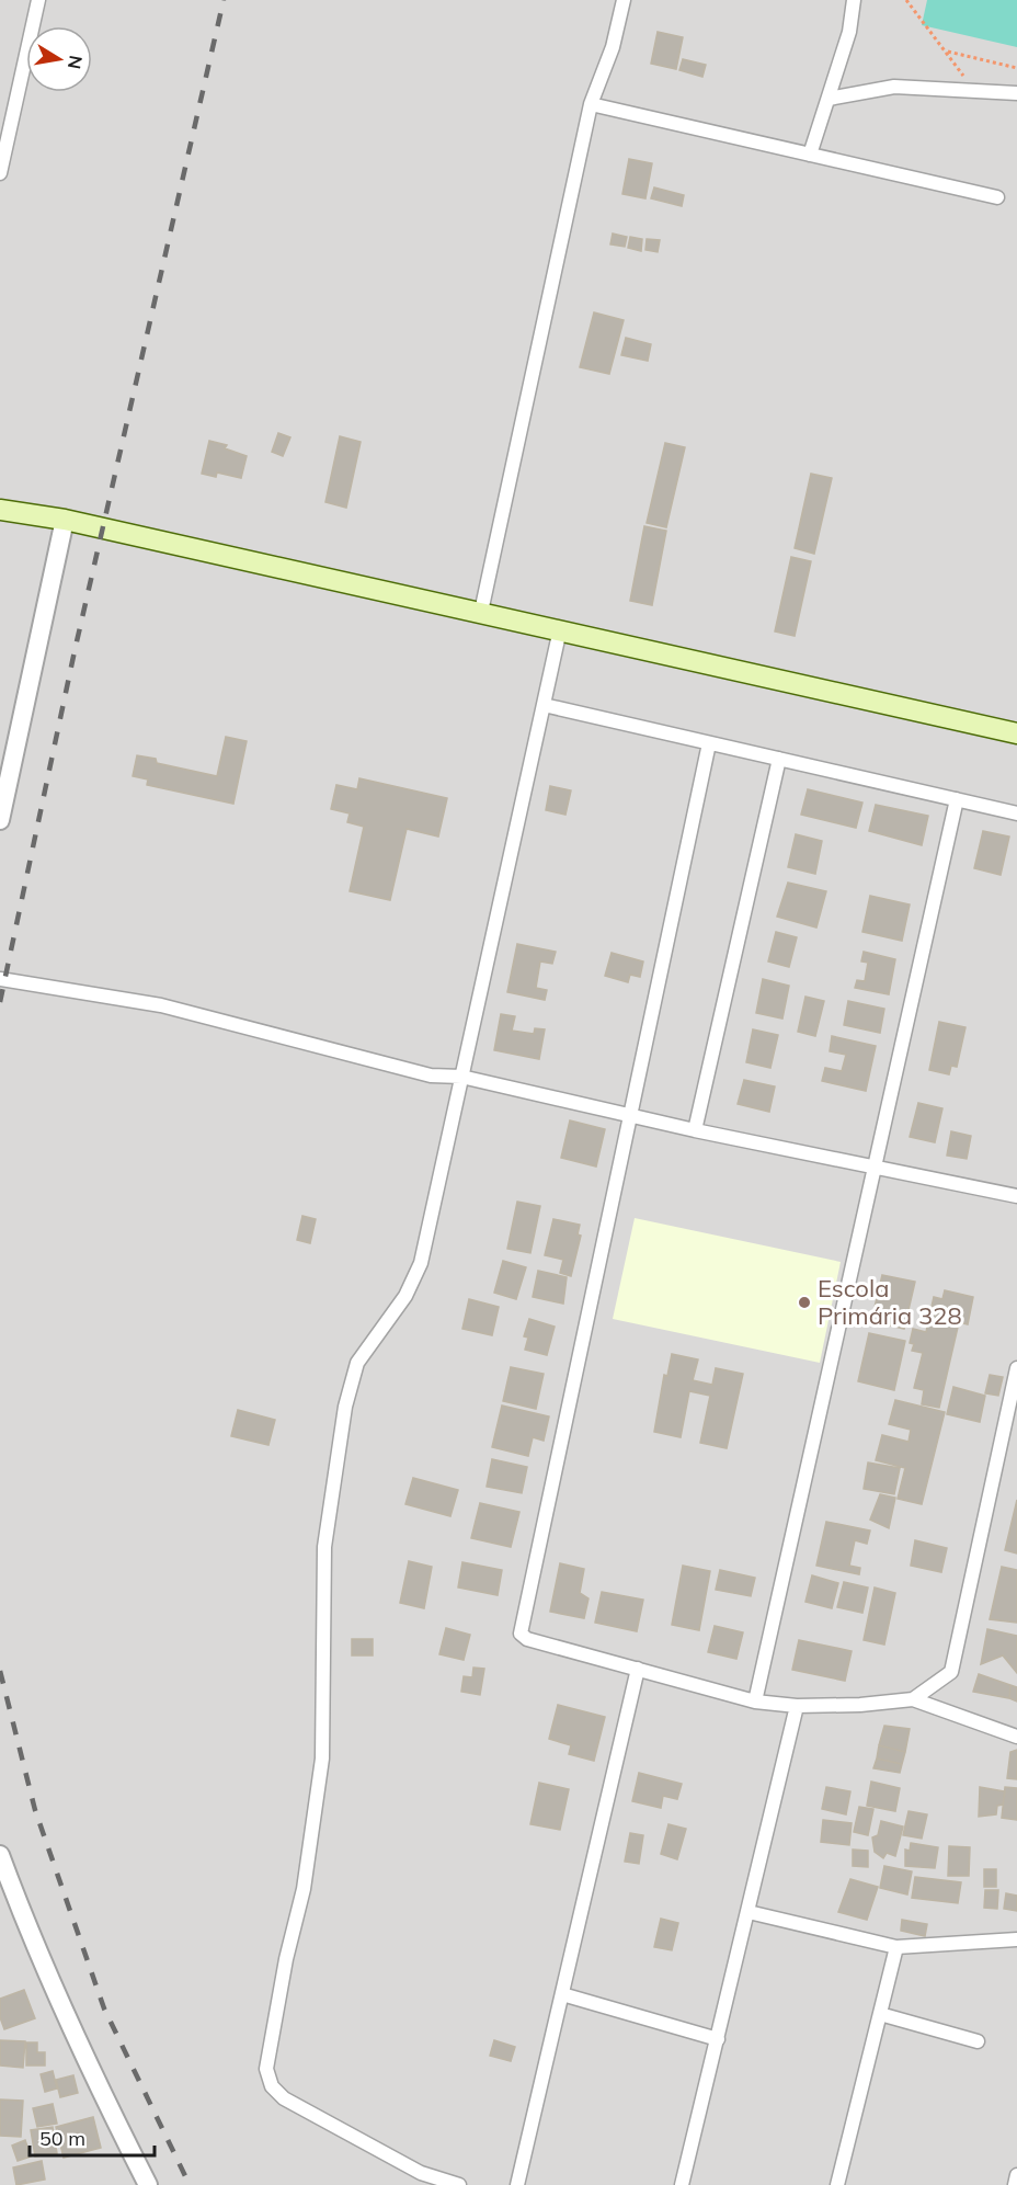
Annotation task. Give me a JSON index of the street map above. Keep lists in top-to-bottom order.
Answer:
{
  "places": ["Escola Primária 328"],
  "scale_bar": "50 m",
  "north": "right"
}
